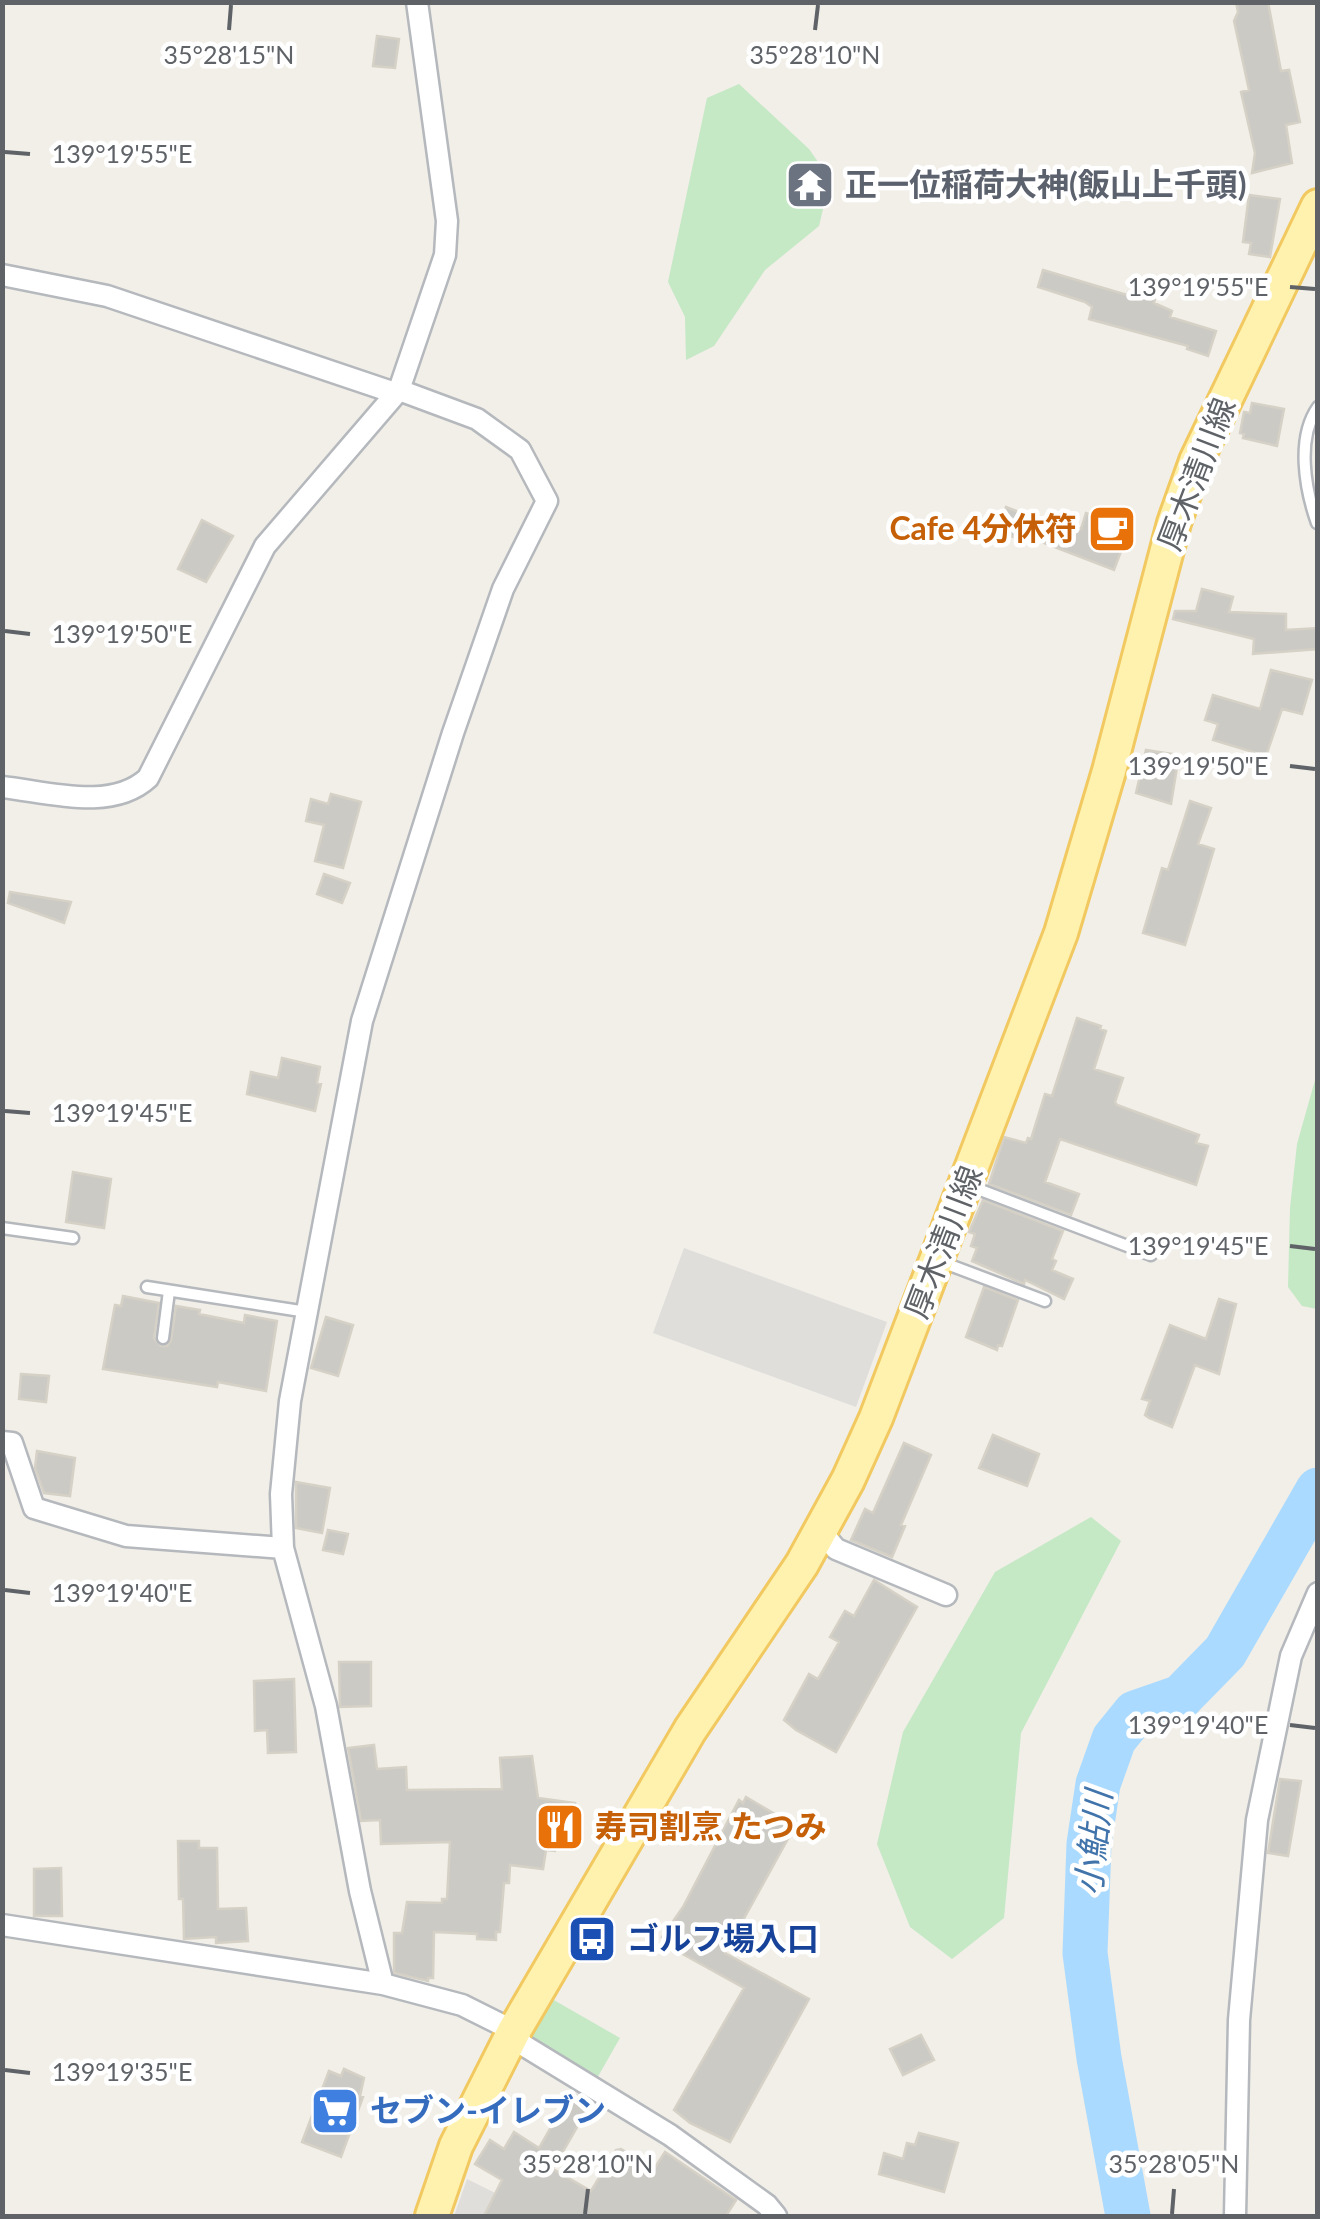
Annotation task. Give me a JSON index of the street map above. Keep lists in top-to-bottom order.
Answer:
{
  "streets": {
    "main road": ["厚木清川線"]
  },
  "water": ["小鮎川"],
  "places": {
    "temple": ["正一位稲荷大神(飯山上千頭)"],
    "cafe": ["Cafe 4分休符"],
    "restaurant": ["寿司割烹 たつみ"],
    "bus stop": ["ゴルフ場入口"],
    "supermarket": ["セブン-イレブン"]
  },
  "coordinates": [
    "35°28'15\"N",
    "35°28'10\"N",
    "139°19'55\"E",
    "139°19'50\"E",
    "139°19'45\"E",
    "139°19'40\"E",
    "139°19'35\"E",
    "35°28'05\"N"
  ]
}
